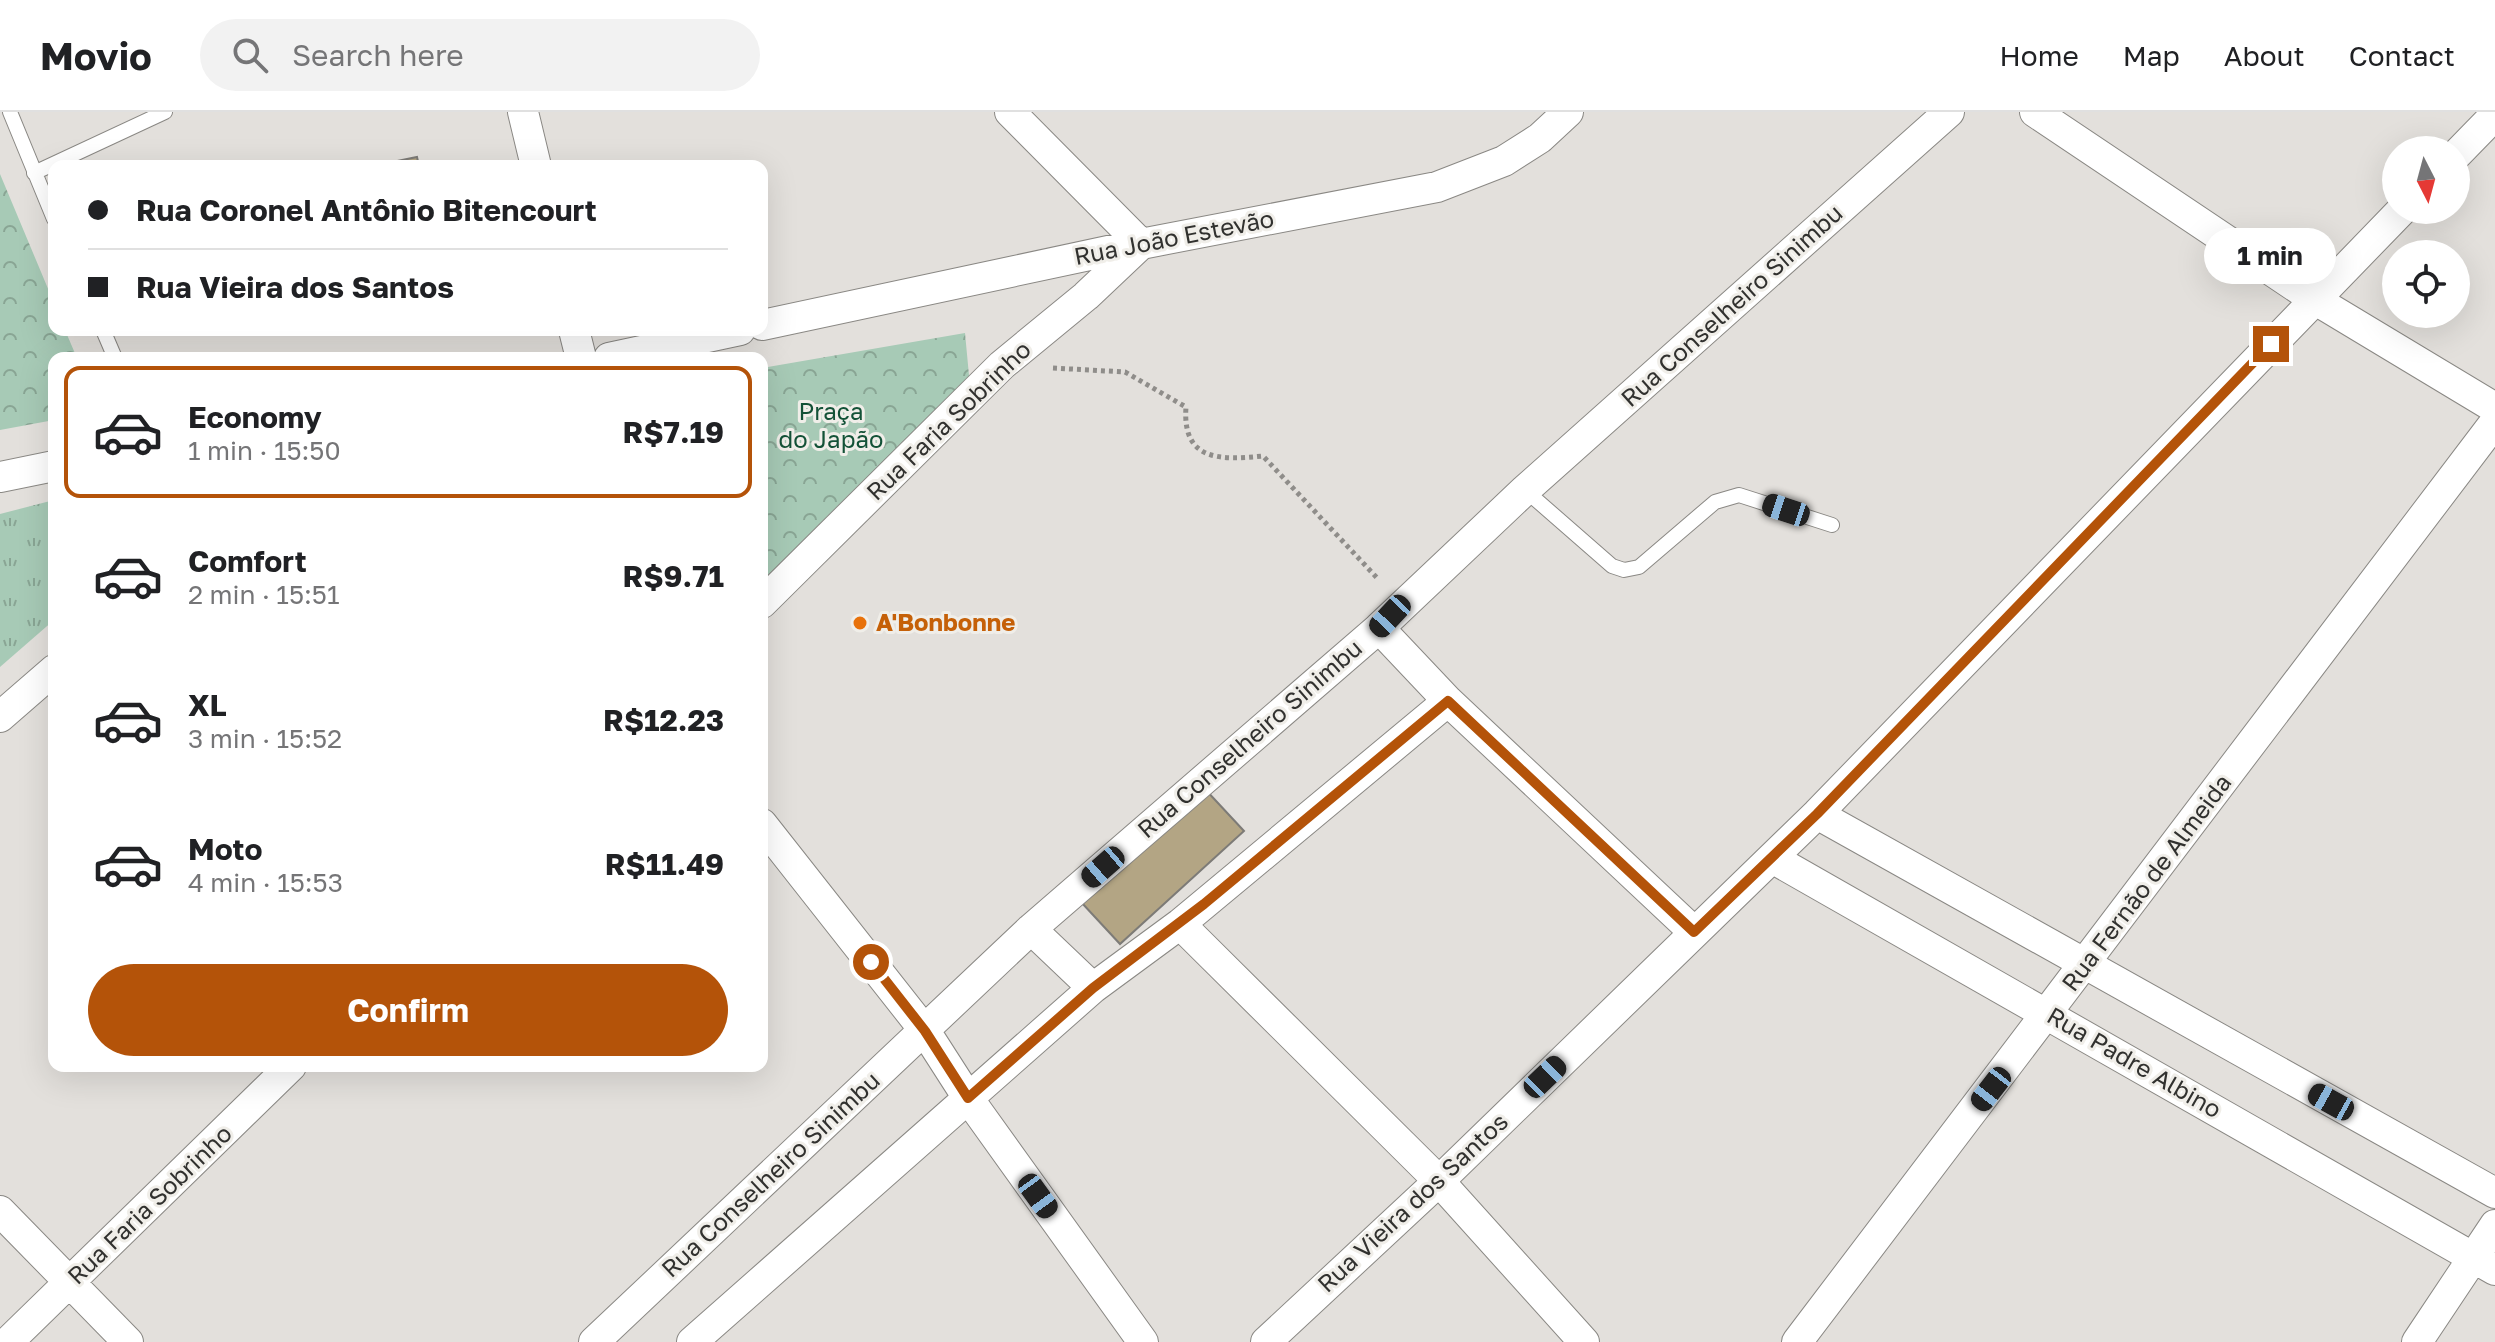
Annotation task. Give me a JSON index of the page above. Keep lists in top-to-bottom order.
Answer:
{
  "streets": {
    "street": [
      "Rua João Estevão",
      "Rua Conselheiro Sinimbu",
      "Rua Faria Sobrinho",
      "Rua Fernão de Almeida",
      "Rua Padre Albino",
      "Rua Vieira dos Santos"
    ]
  },
  "crossings": [
    ["Rua João Estevão", "Rua Faria Sobrinho"],
    ["Rua Fernão de Almeida", "Rua Padre Albino"],
    ["Rua Padre Albino", "Rua Vieira dos Santos"]
  ],
  "parks": ["Praça do Japão"],
  "places": ["A'Bonbonne"],
  "north": "bottom",
  "page": {
    "header": "Movio",
    "search": "Search here",
    "nav": [
      "Home",
      "Map",
      "About",
      "Contact"
    ],
    "banner": ["Rua Coronel Antônio Bitencourt", "Rua Vieira dos Santos"],
    "bubble": "1 min",
    "list": [
      {
        "name": "Economy",
        "note": "1 min · 15:50",
        "value": "R$7.19"
      },
      {
        "name": "Comfort",
        "note": "2 min · 15:51",
        "value": "R$9.71"
      },
      {
        "name": "XL",
        "note": "3 min · 15:52",
        "value": "R$12.23"
      },
      {
        "name": "Moto",
        "note": "4 min · 15:53",
        "value": "R$11.49"
      }
    ],
    "buttons": "Confirm"
  }
}
